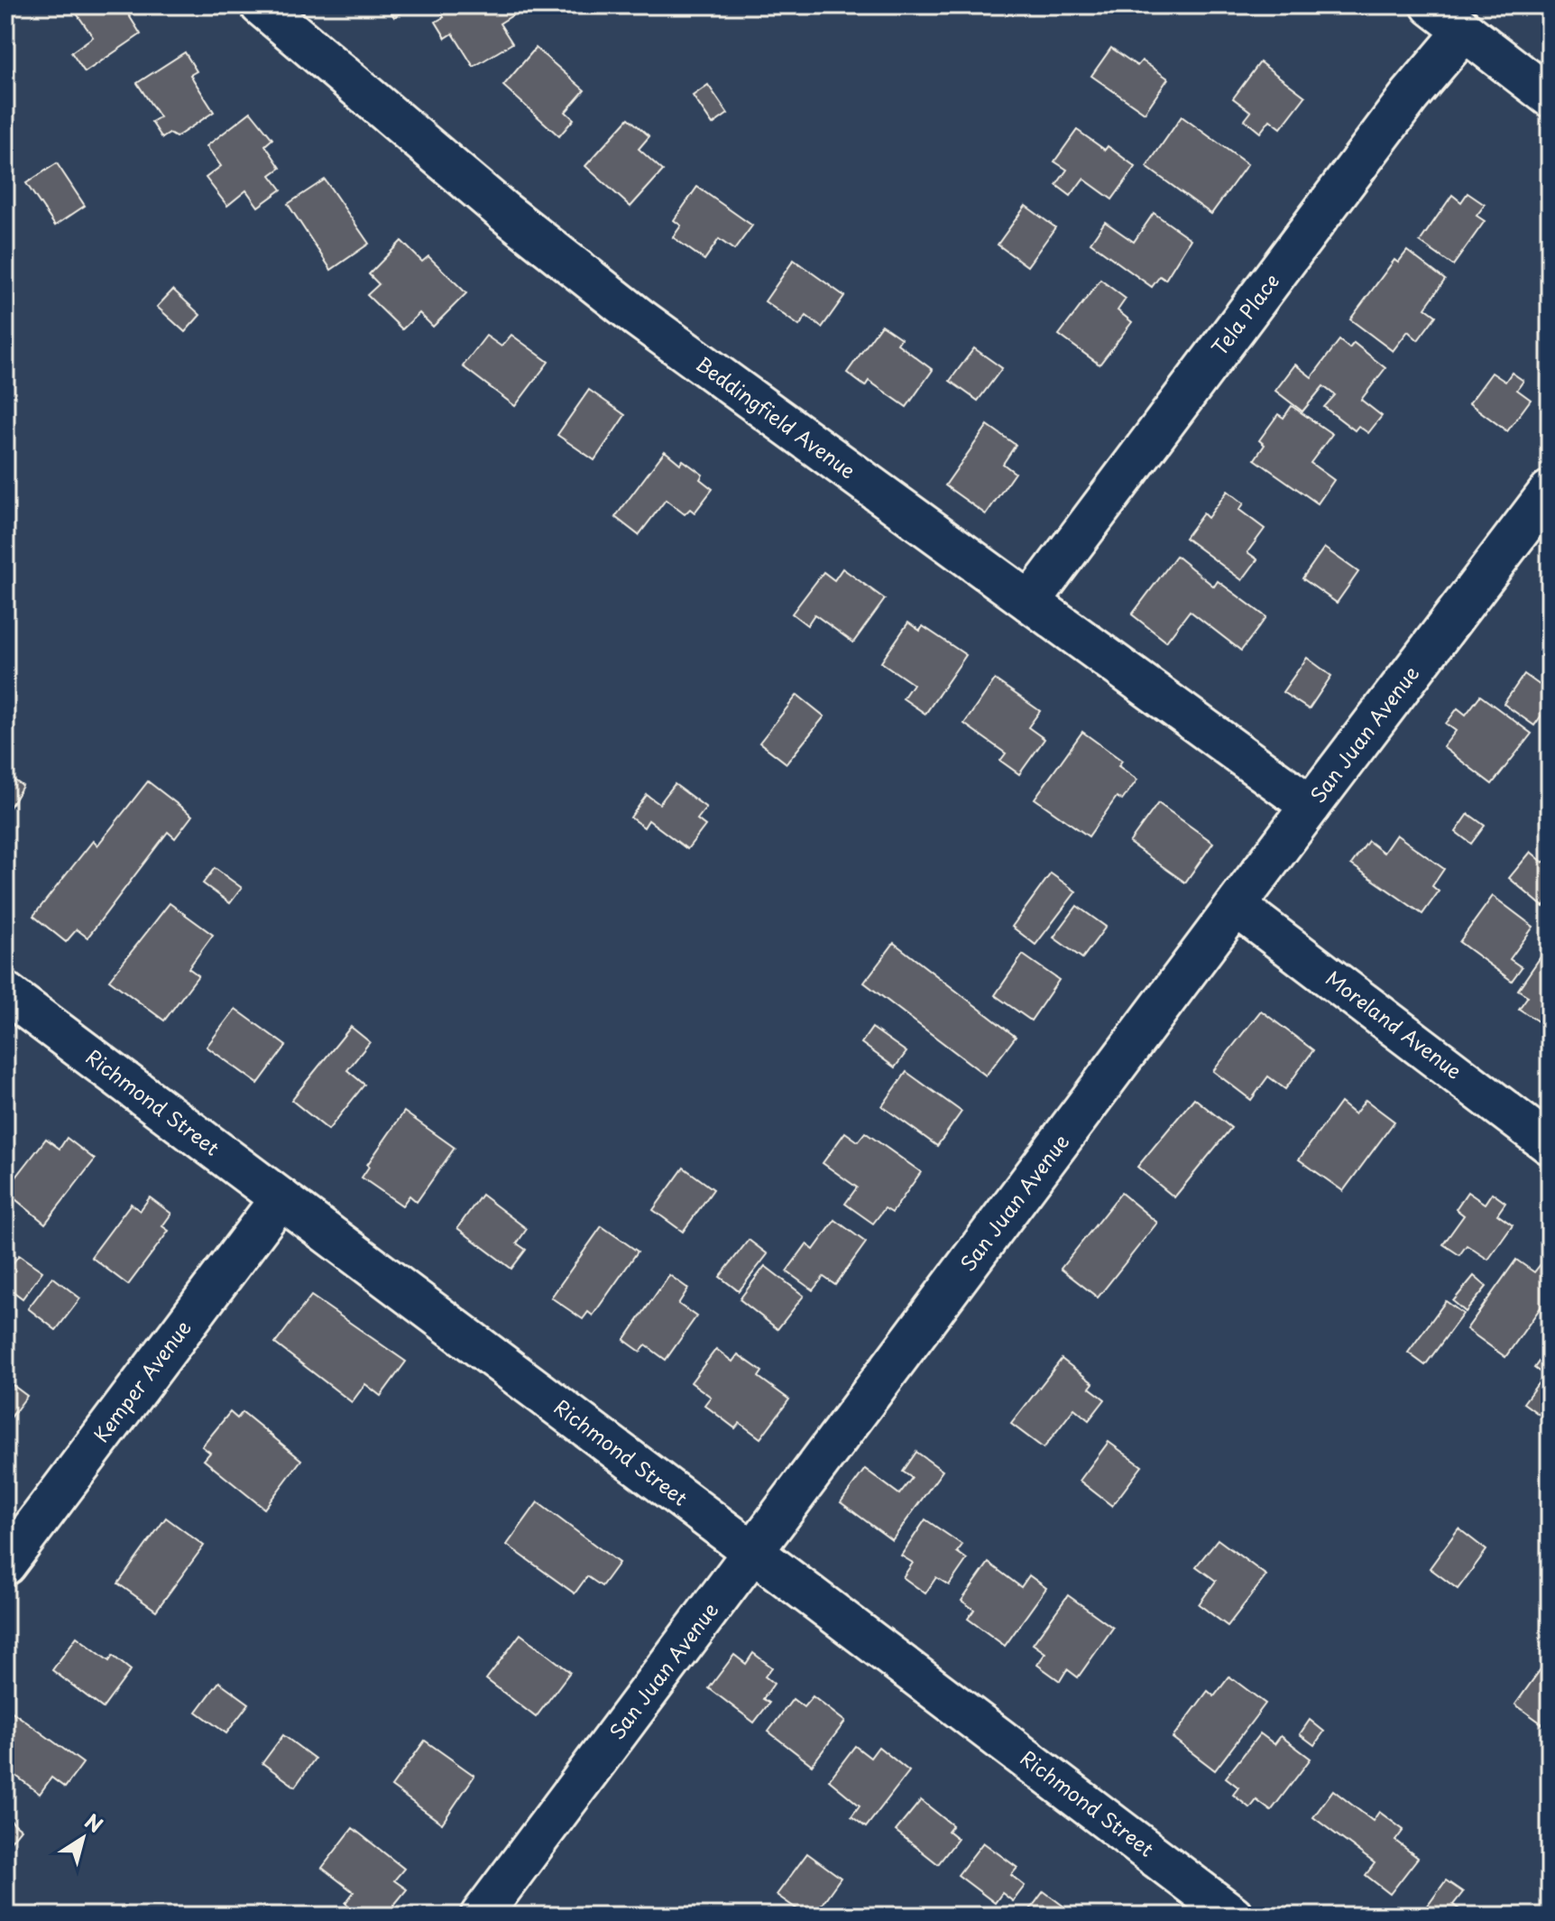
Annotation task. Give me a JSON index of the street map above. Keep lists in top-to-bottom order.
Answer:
{
  "streets": {
    "street": [
      "Tela Place",
      "Beddingfield Avenue",
      "San Juan Avenue",
      "Moreland Avenue",
      "Richmond Street",
      "Kemper Avenue"
    ]
  },
  "crossings": [
    ["Tela Place", "Beddingfield Avenue"],
    ["Beddingfield Avenue", "San Juan Avenue"],
    ["San Juan Avenue", "Moreland Avenue"],
    ["San Juan Avenue", "Richmond Street"],
    ["Richmond Street", "Kemper Avenue"]
  ],
  "north": "top right"
}
